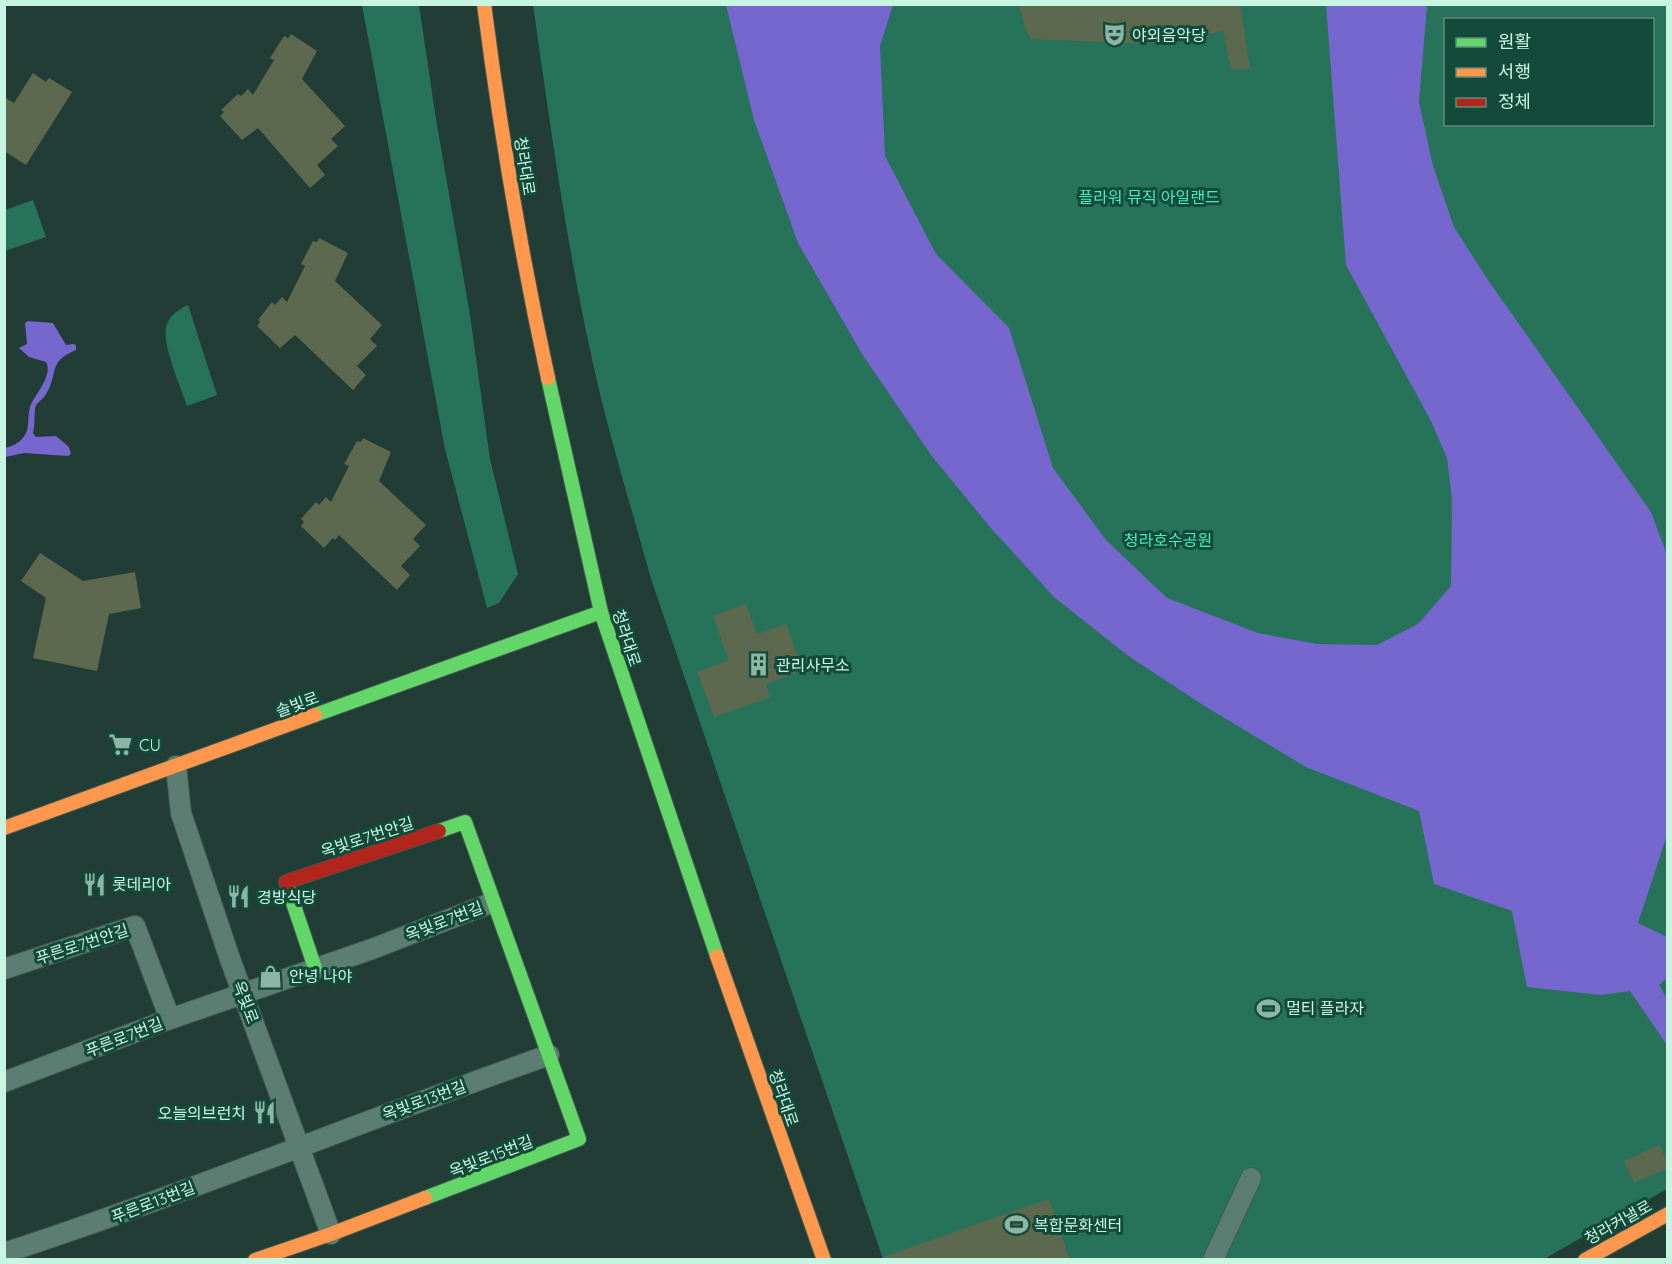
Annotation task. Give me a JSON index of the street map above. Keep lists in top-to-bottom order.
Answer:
{
  "streets": {
    "street": [
      "청라대로",
      "솔빛로",
      "옥빛로7번안길",
      "옥빛로7번길",
      "푸른로7번안길",
      "옥빛로",
      "푸른로7번길",
      "옥빛로13번길",
      "옥빛로15번길",
      "푸른로13번길",
      "청라커낼로"
    ]
  },
  "crossings": [
    ["청라대로", "솔빛로"],
    ["솔빛로", "옥빛로"],
    ["옥빛로7번안길", "옥빛로7번길"],
    ["옥빛로7번길", "옥빛로"],
    ["옥빛로7번길", "푸른로7번길"],
    ["옥빛로7번길", "옥빛로13번길"],
    ["옥빛로7번길", "옥빛로15번길"],
    ["푸른로7번안길", "푸른로7번길"],
    ["옥빛로", "푸른로7번길"],
    ["옥빛로", "옥빛로13번길"],
    ["옥빛로", "옥빛로15번길"],
    ["옥빛로", "푸른로13번길"],
    ["옥빛로13번길", "옥빛로15번길"],
    ["옥빛로13번길", "푸른로13번길"]
  ],
  "parks": ["플라워 뮤직 아일랜드", "청라호수공원"],
  "places": {
    "theatre": ["야외음악당"],
    "building": ["관리사무소"],
    "supermarket": ["CU"],
    "restaurant": ["롯데리아", "경방식당", "오늘의브런치"],
    "shop": ["안녕 나야"],
    "sports": ["멀티 플라자", "복합문화센터"]
  },
  "legend": ["원활", "서행", "정체"]
}
